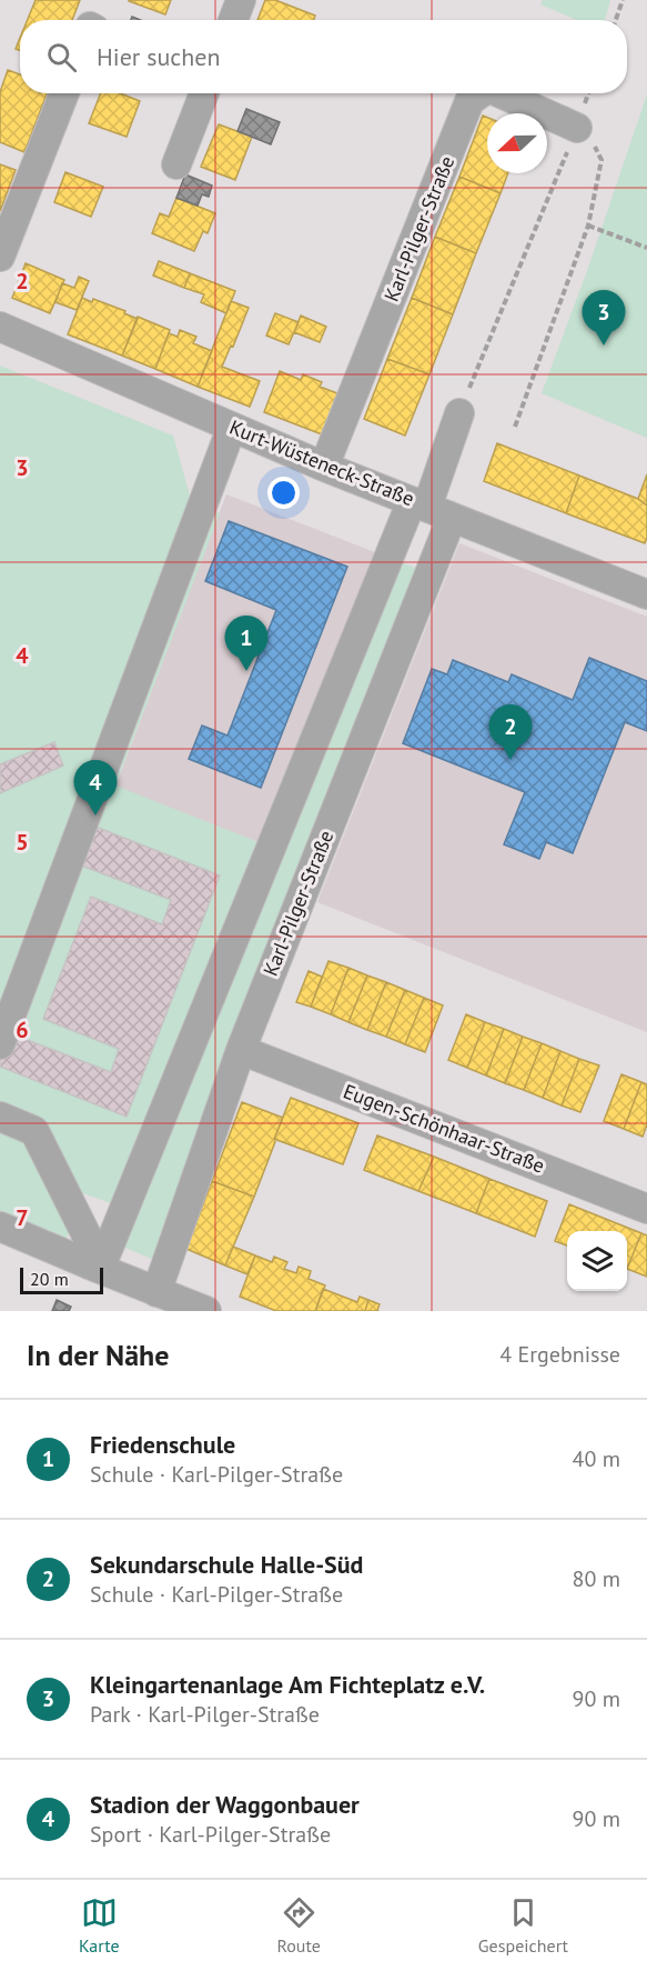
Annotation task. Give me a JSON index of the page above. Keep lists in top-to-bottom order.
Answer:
{
  "streets": {
    "street": ["Karl-Pilger-Straße", "Kurt-Wüsteneck-Straße", "Eugen-Schönhaar-Straße"]
  },
  "crossings": [
    ["Karl-Pilger-Straße", "Kurt-Wüsteneck-Straße"],
    ["Karl-Pilger-Straße", "Eugen-Schönhaar-Straße"]
  ],
  "scale_bar": "20 m",
  "north": "left",
  "page": {
    "search": "Hier suchen",
    "pins": [
      "3",
      "1",
      "2",
      "4"
    ],
    "scale": "20 m",
    "heading": ["In der Nähe", "4 Ergebnisse"],
    "list": [
      {
        "mark": "1",
        "name": "Friedenschule",
        "note": "Schule · Karl-Pilger-Straße",
        "value": "40 m"
      },
      {
        "mark": "2",
        "name": "Sekundarschule Halle-Süd",
        "note": "Schule · Karl-Pilger-Straße",
        "value": "80 m"
      },
      {
        "mark": "3",
        "name": "Kleingartenanlage Am Fichteplatz e.V.",
        "note": "Park · Karl-Pilger-Straße",
        "value": "90 m"
      },
      {
        "mark": "4",
        "name": "Stadion der Waggonbauer",
        "note": "Sport · Karl-Pilger-Straße",
        "value": "90 m"
      }
    ],
    "nav": ["Karte", "Route", "Gespeichert"]
  },
  "grid": {
    "rows": [
      "2",
      "3",
      "4",
      "5",
      "6",
      "7"
    ]
  }
}
